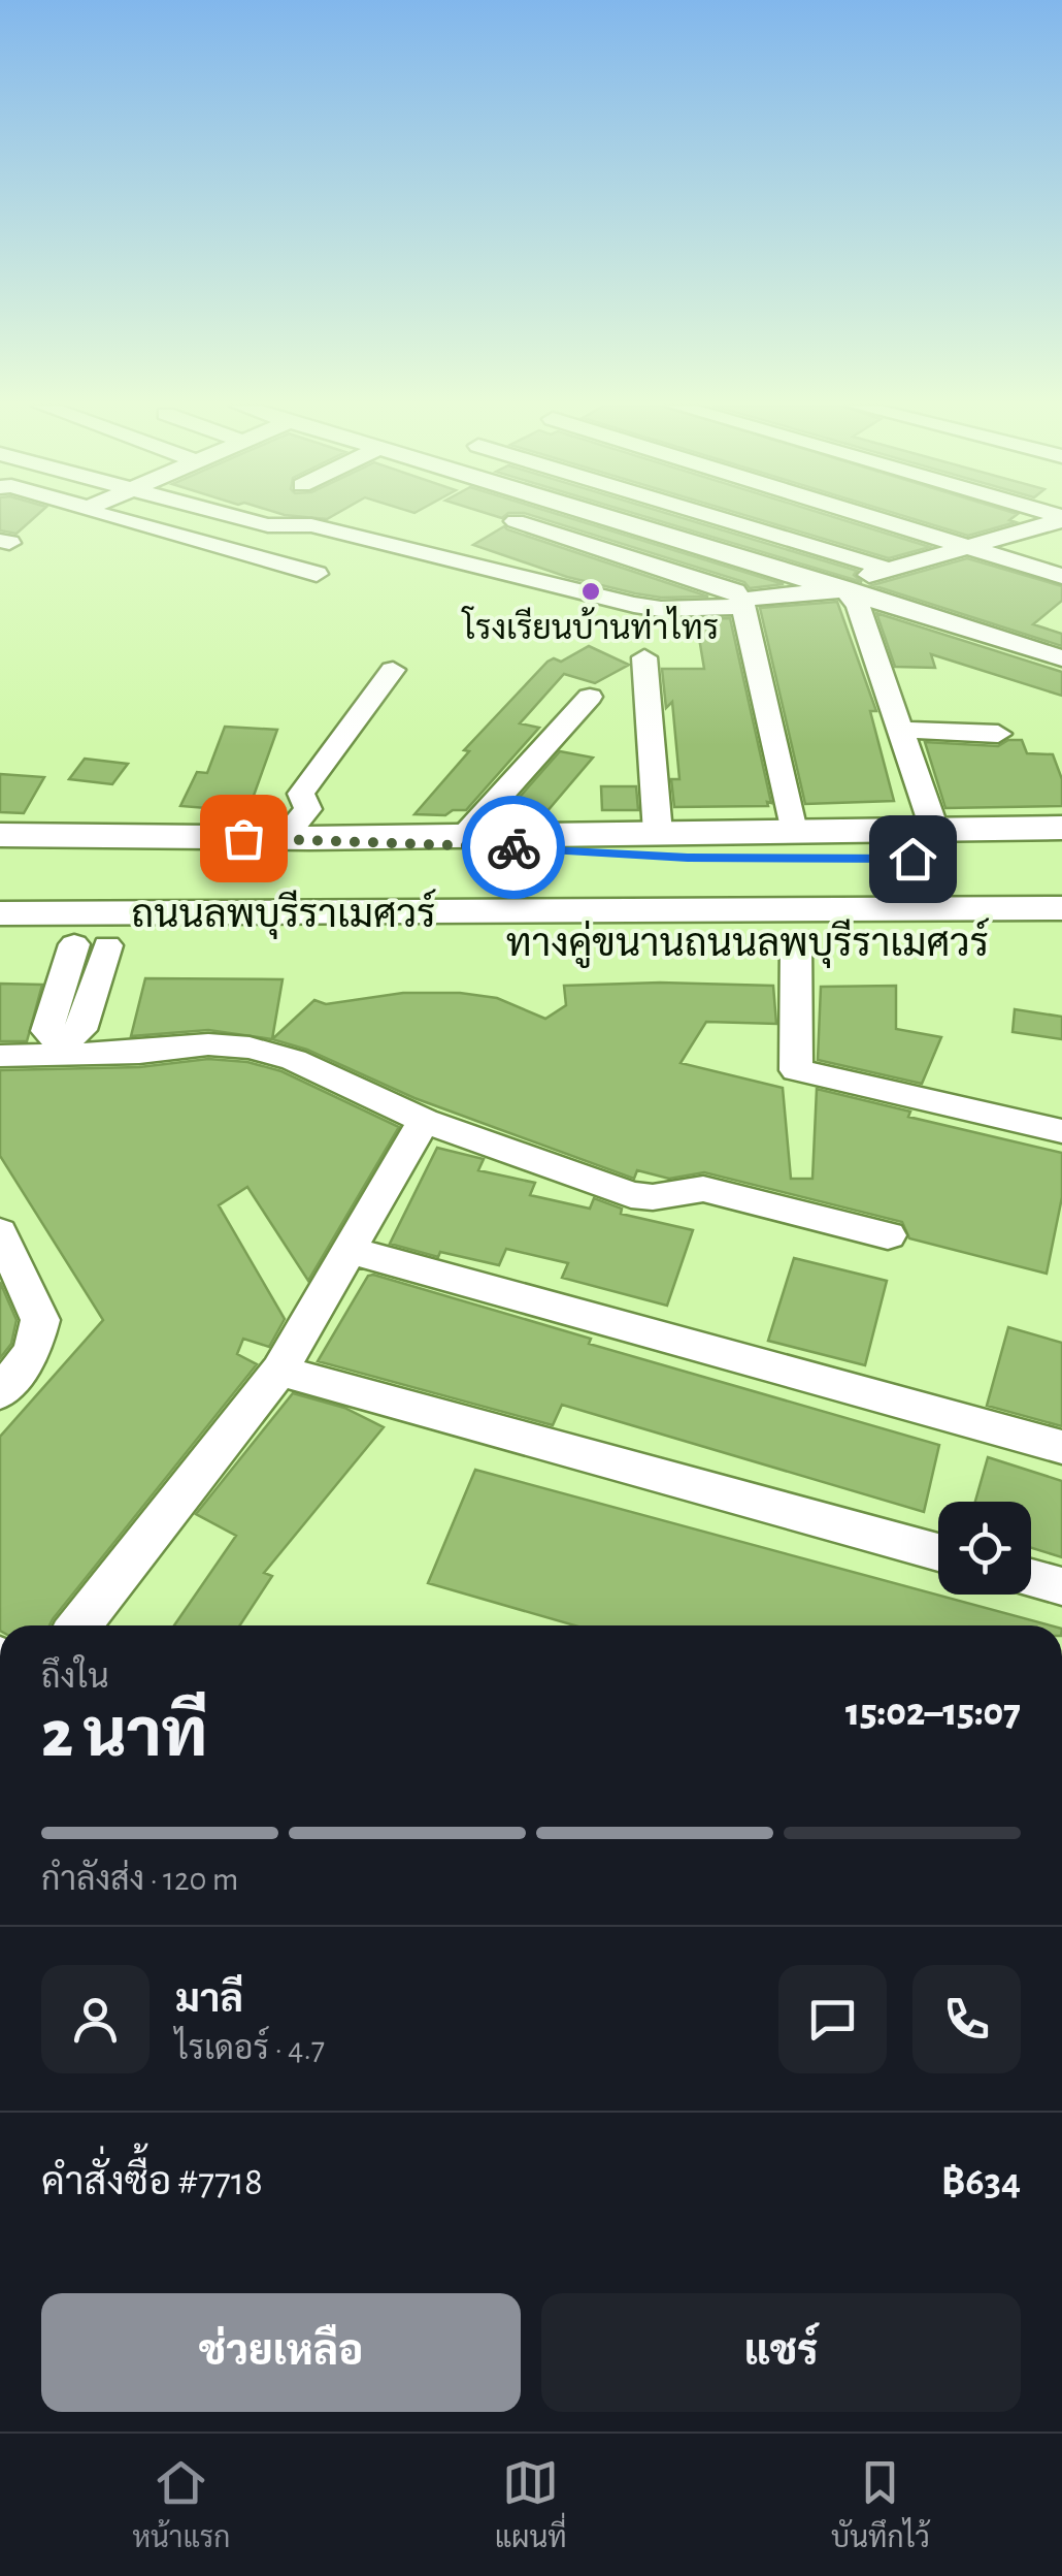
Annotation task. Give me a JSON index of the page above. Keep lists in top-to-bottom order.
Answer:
{
  "streets": {
    "main road": ["ถนนลพบุรีราเมศวร์", "ทางคู่ขนานถนนลพบุรีราเมศวร์"]
  },
  "crossings": [
    ["ถนนลพบุรีราเมศวร์", "ทางคู่ขนานถนนลพบุรีราเมศวร์"]
  ],
  "places": ["โรงเรียนบ้านท่าไทร"],
  "page": {
    "heading": ["2 นาที", "ถึงใน", "15:02–15:07"],
    "panel": [
      "มาลี",
      "ไรเดอร์ · 4.7",
      "คำสั่งซื้อ #7718",
      "฿634"
    ],
    "bar": "กำลังส่ง · 120 m",
    "buttons": ["ช่วยเหลือ", "แชร์"],
    "tabs": ["หน้าแรก", "แผนที่", "บันทึกไว้"]
  }
}
